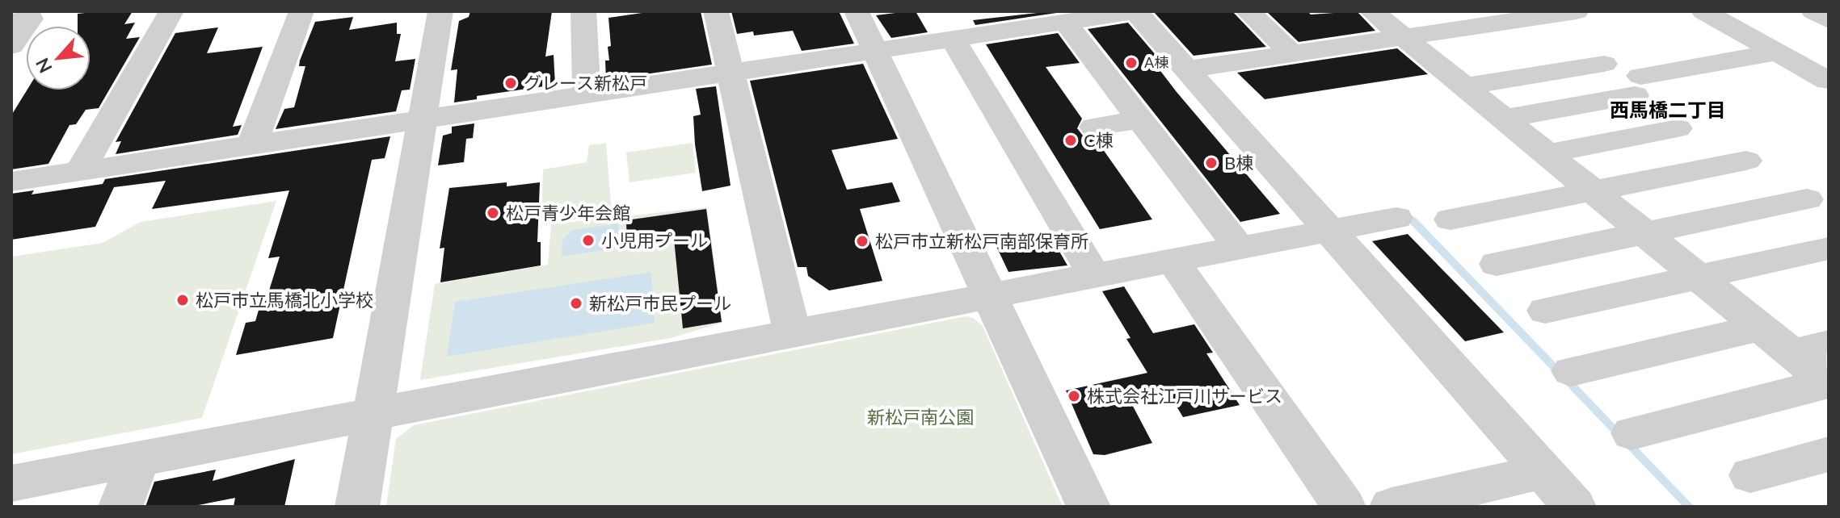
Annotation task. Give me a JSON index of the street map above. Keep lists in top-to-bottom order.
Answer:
{
  "districts": ["西馬橋二丁目"],
  "parks": ["新松戸南公園"],
  "places": [
    "A棟",
    "グレース新松戸",
    "C棟",
    "B棟",
    "松戸青少年会館",
    "小児用プール",
    "松戸市立新松戸南部保育所",
    "松戸市立馬橋北小学校",
    "新松戸市民プール",
    "株式会社江戸川サービス"
  ],
  "north": "bottom left"
}
